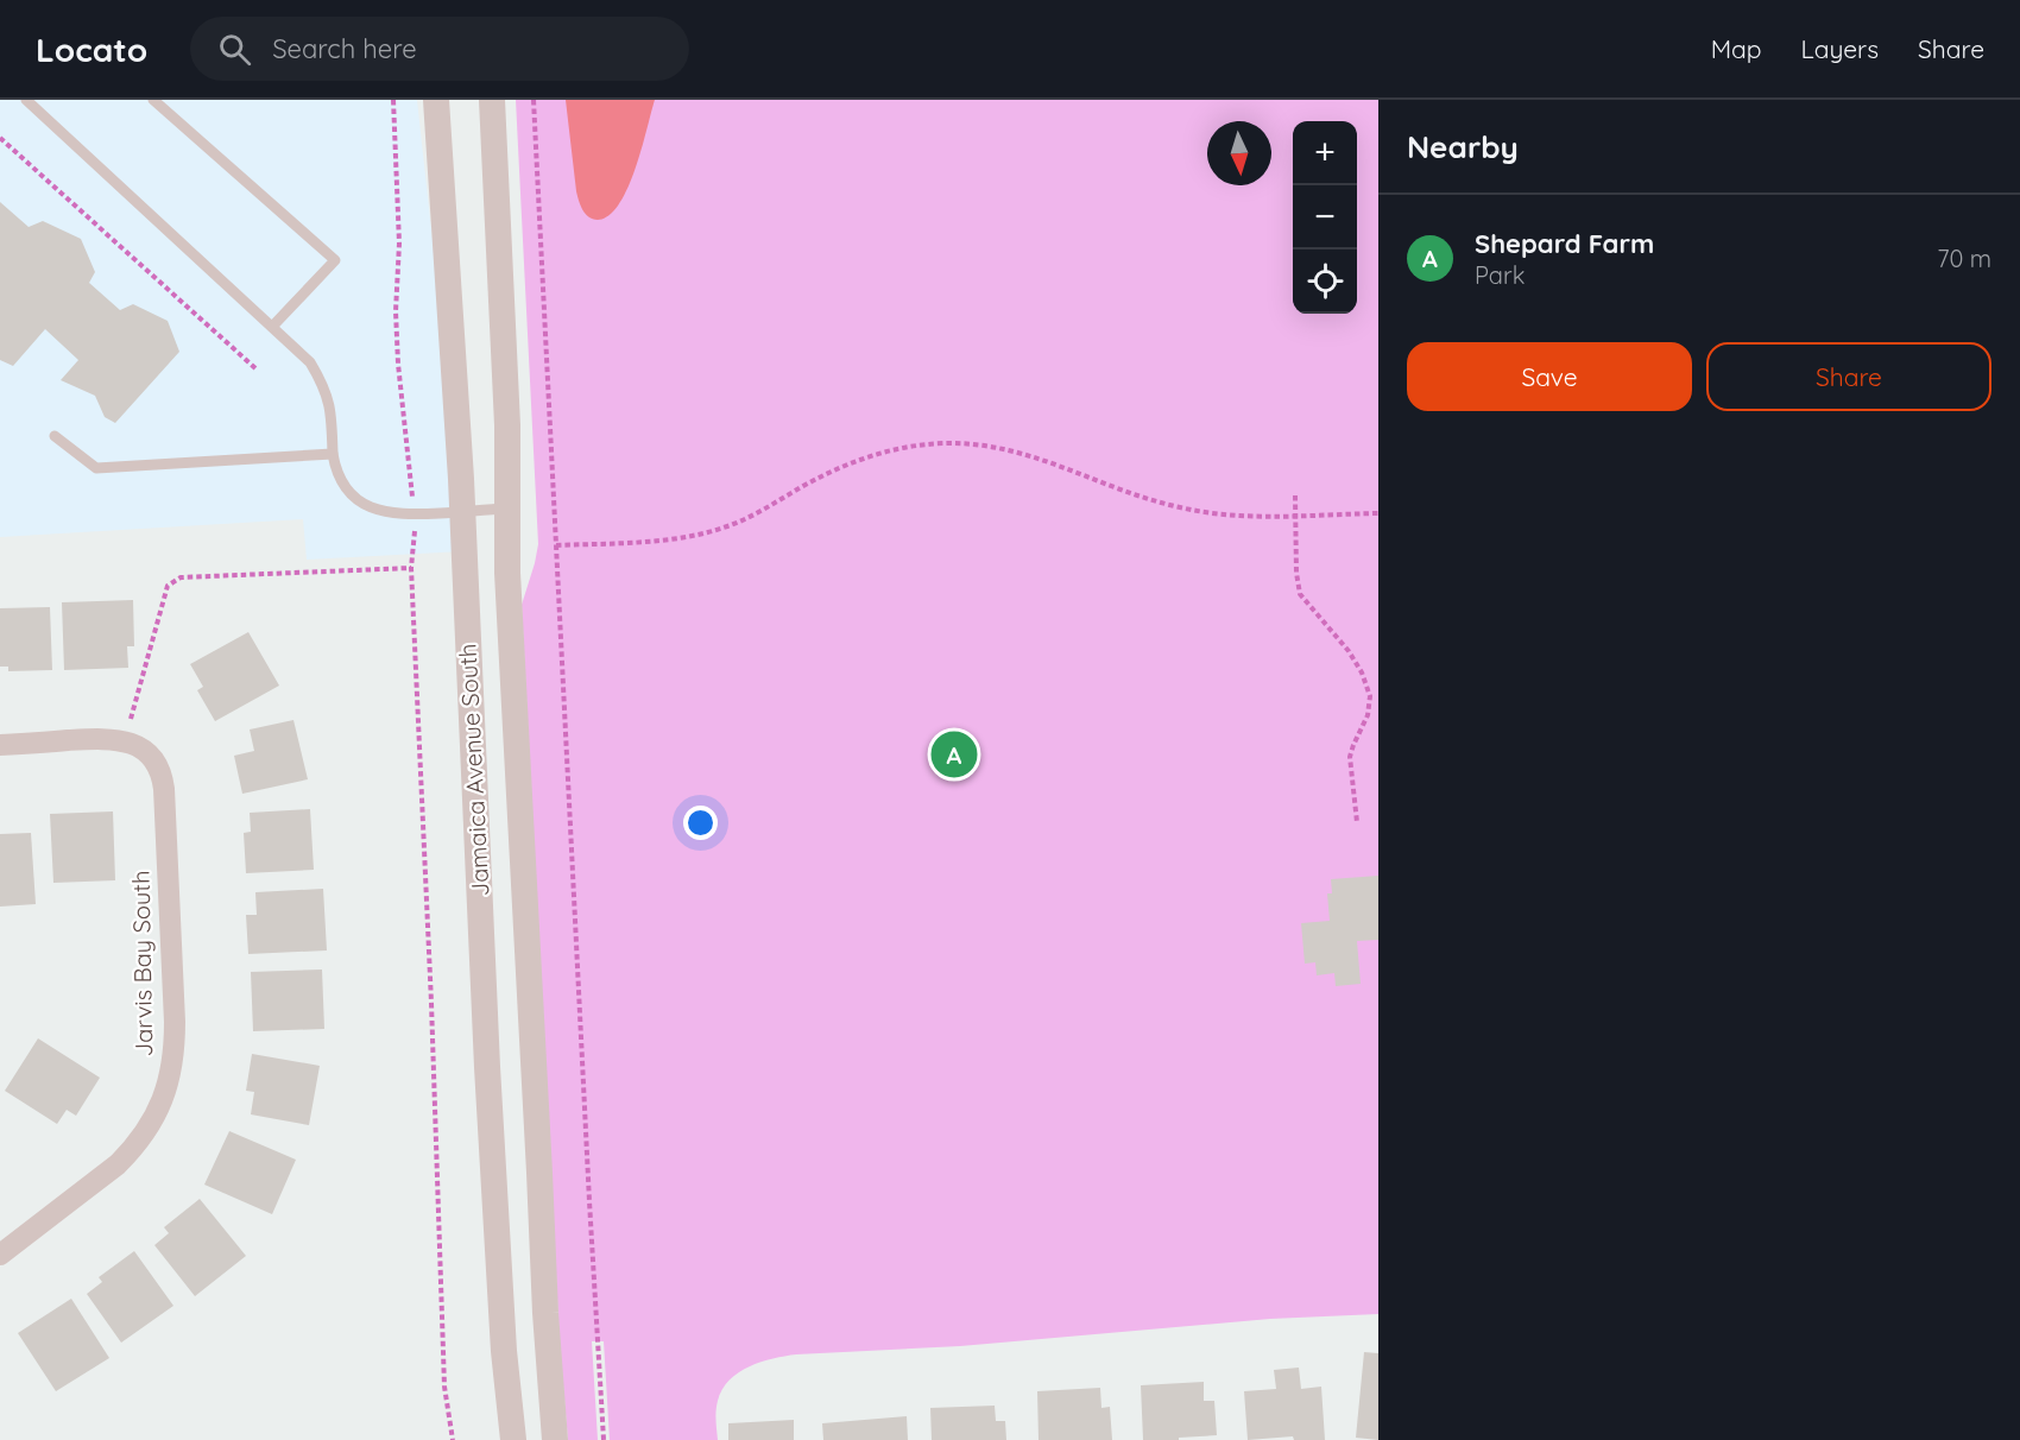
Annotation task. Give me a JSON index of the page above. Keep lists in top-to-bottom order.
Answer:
{
  "streets": {
    "street": ["Jamaica Avenue South", "Jarvis Bay South"]
  },
  "north": "bottom",
  "page": {
    "header": "Locato",
    "search": "Search here",
    "nav": ["Map", "Layers", "Share"],
    "heading": "Nearby",
    "map_buttons": ["+", "−"],
    "list": [
      {
        "mark": "A",
        "name": "Shepard Farm",
        "note": "Park",
        "value": "70 m"
      }
    ],
    "buttons": ["Save", "Share"],
    "pins": "A"
  }
}
